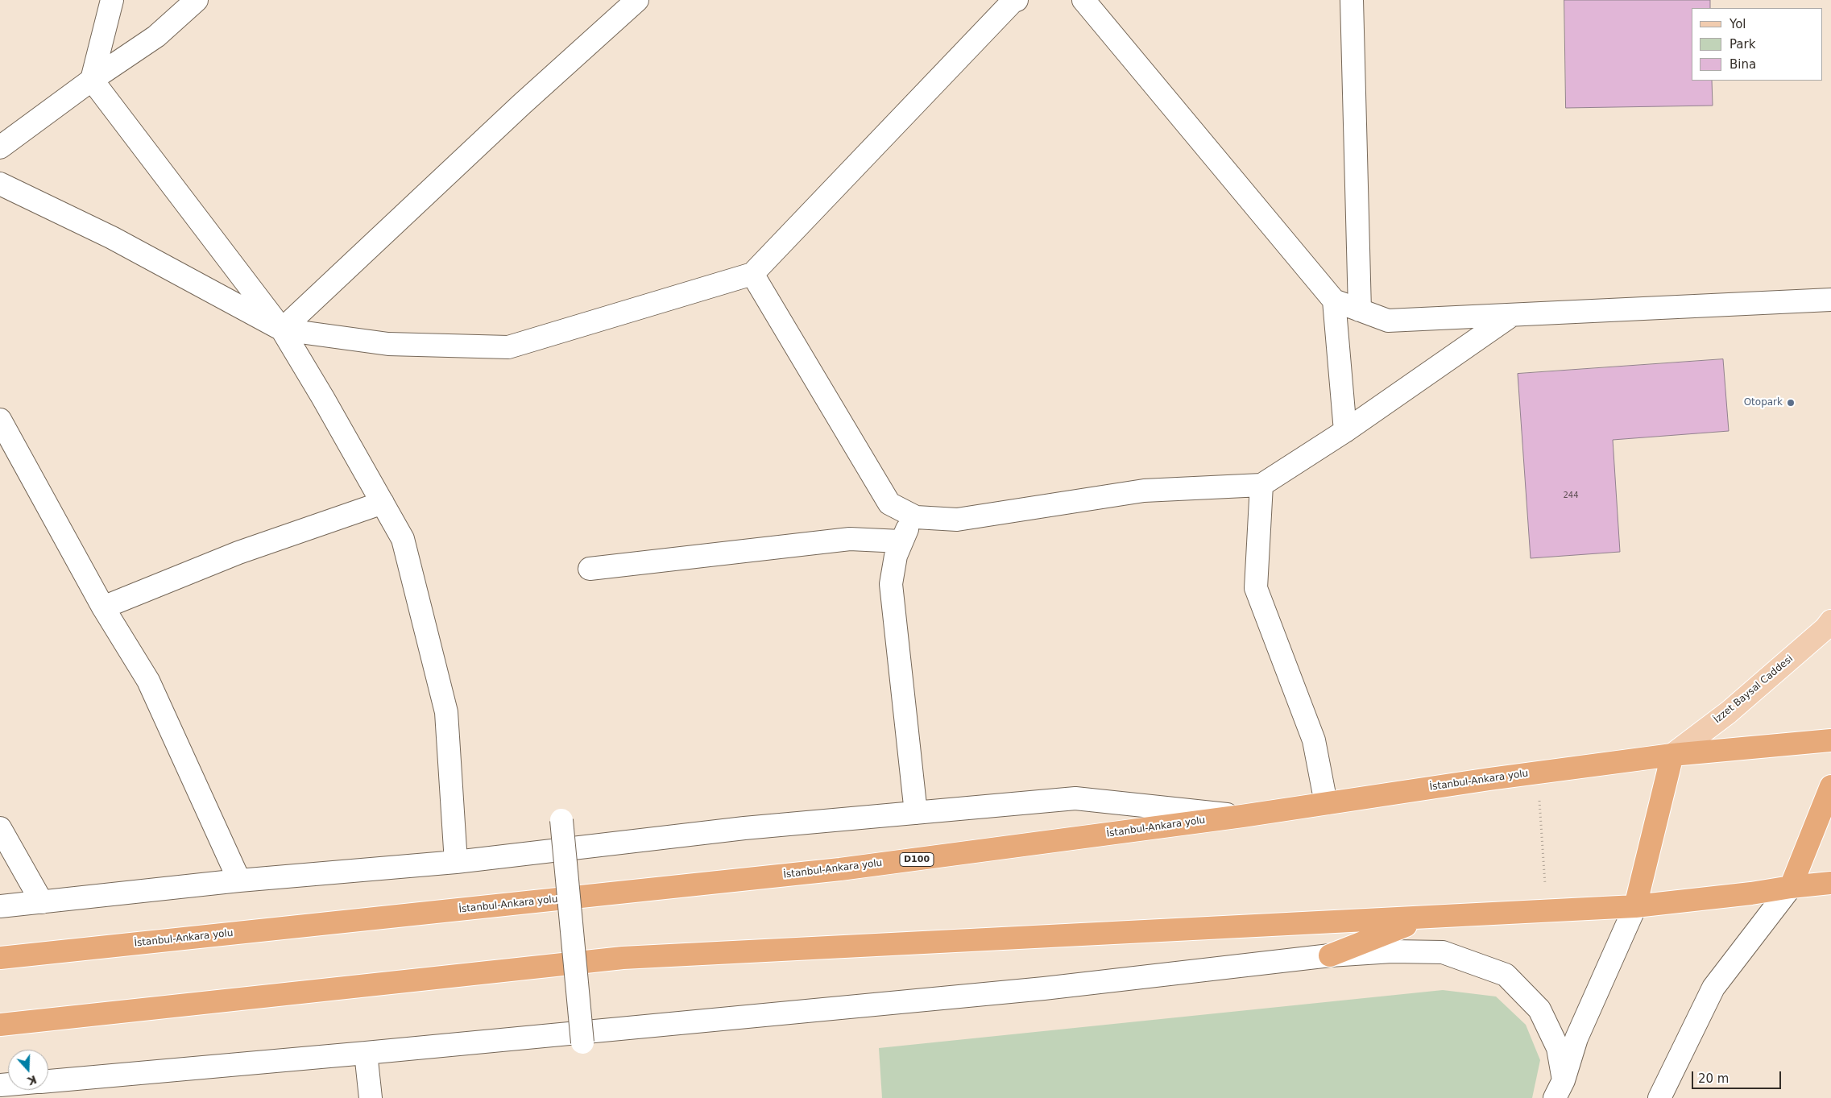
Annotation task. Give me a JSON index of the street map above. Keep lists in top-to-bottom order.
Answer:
{
  "streets": {
    "highway": ["İstanbul-Ankara yolu", "D100"],
    "main road": ["İzzet Baysal Caddesi"]
  },
  "crossings": [
    ["İzzet Baysal Caddesi", "İstanbul-Ankara yolu"]
  ],
  "places": ["Otopark"],
  "house_numbers": ["244"],
  "legend": ["Yol", "Park", "Bina"],
  "scale_bar": "20 m",
  "north": "bottom"
}
